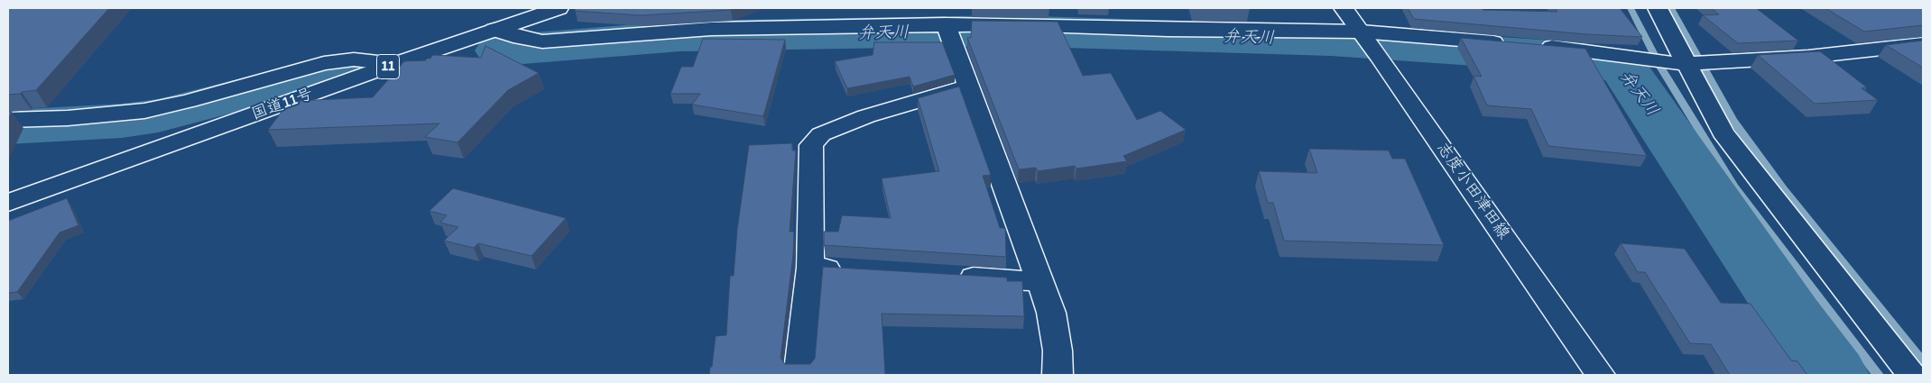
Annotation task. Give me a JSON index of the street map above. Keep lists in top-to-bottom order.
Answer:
{
  "streets": {
    "main road": ["11", "国道11号", "志度小田津田線"]
  },
  "water": ["弁天川"]
}
